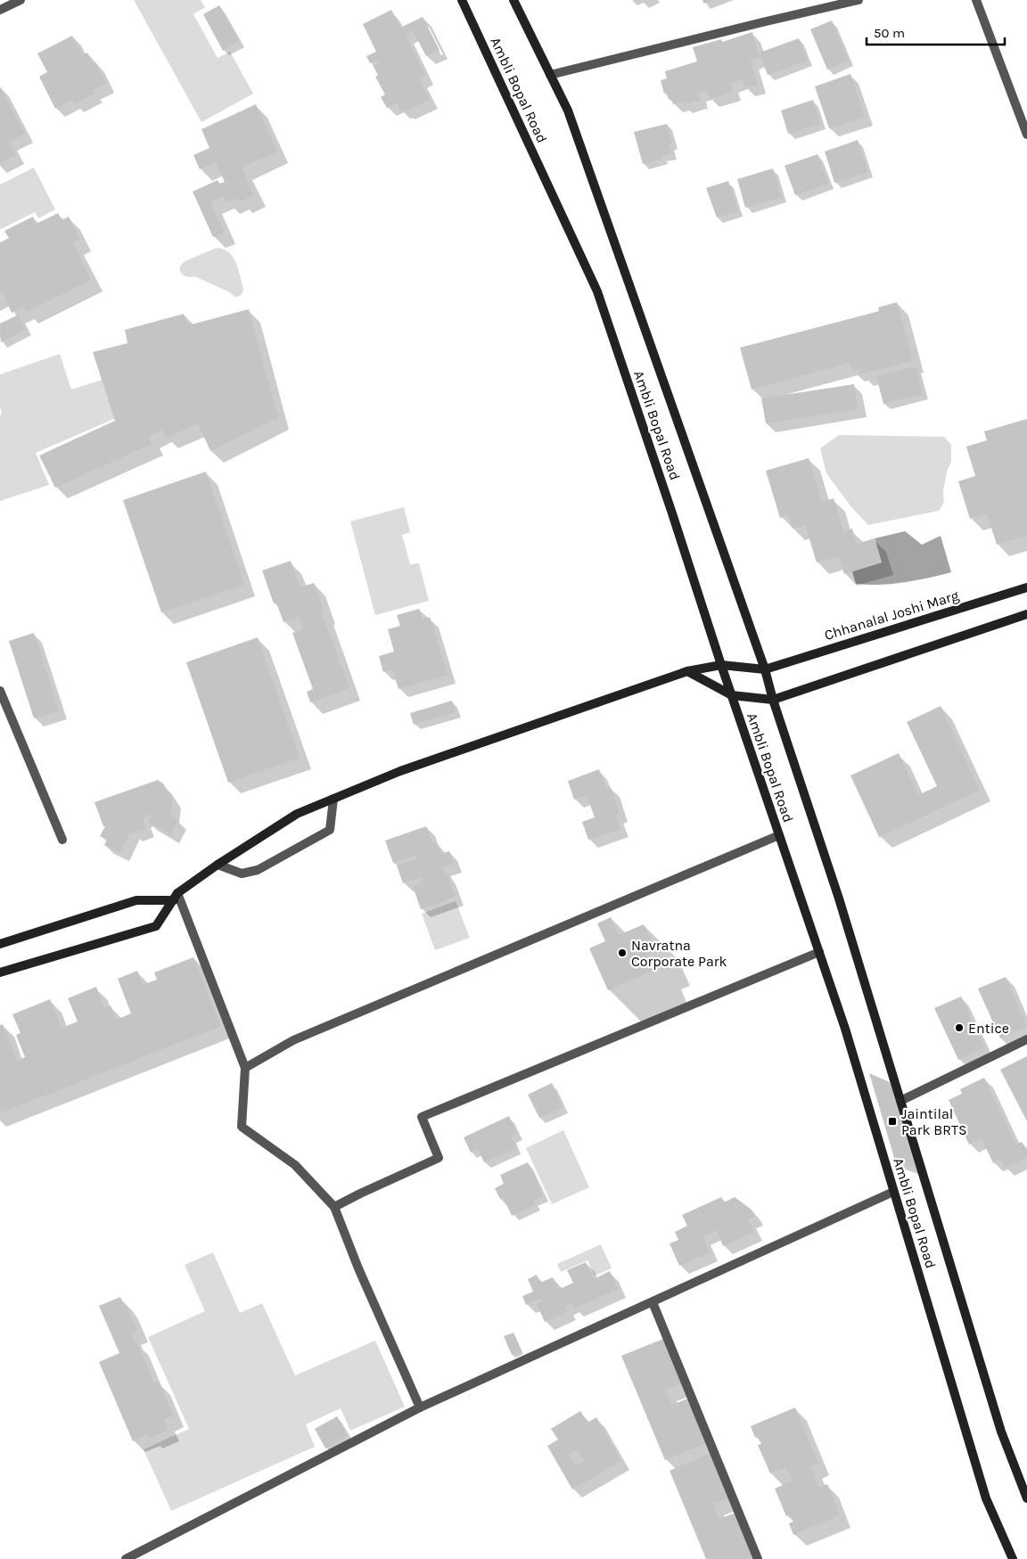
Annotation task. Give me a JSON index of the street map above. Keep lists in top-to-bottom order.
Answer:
{
  "streets": {
    "street": ["Ambli Bopal Road", "Chhanalal Joshi Marg"]
  },
  "crossings": [
    ["Ambli Bopal Road", "Chhanalal Joshi Marg"]
  ],
  "places": {
    "other": ["Navratna Corporate Park", "Entice"],
    "transit": ["Jaintilal Park BRTS"]
  },
  "scale_bar": "50 m"
}
